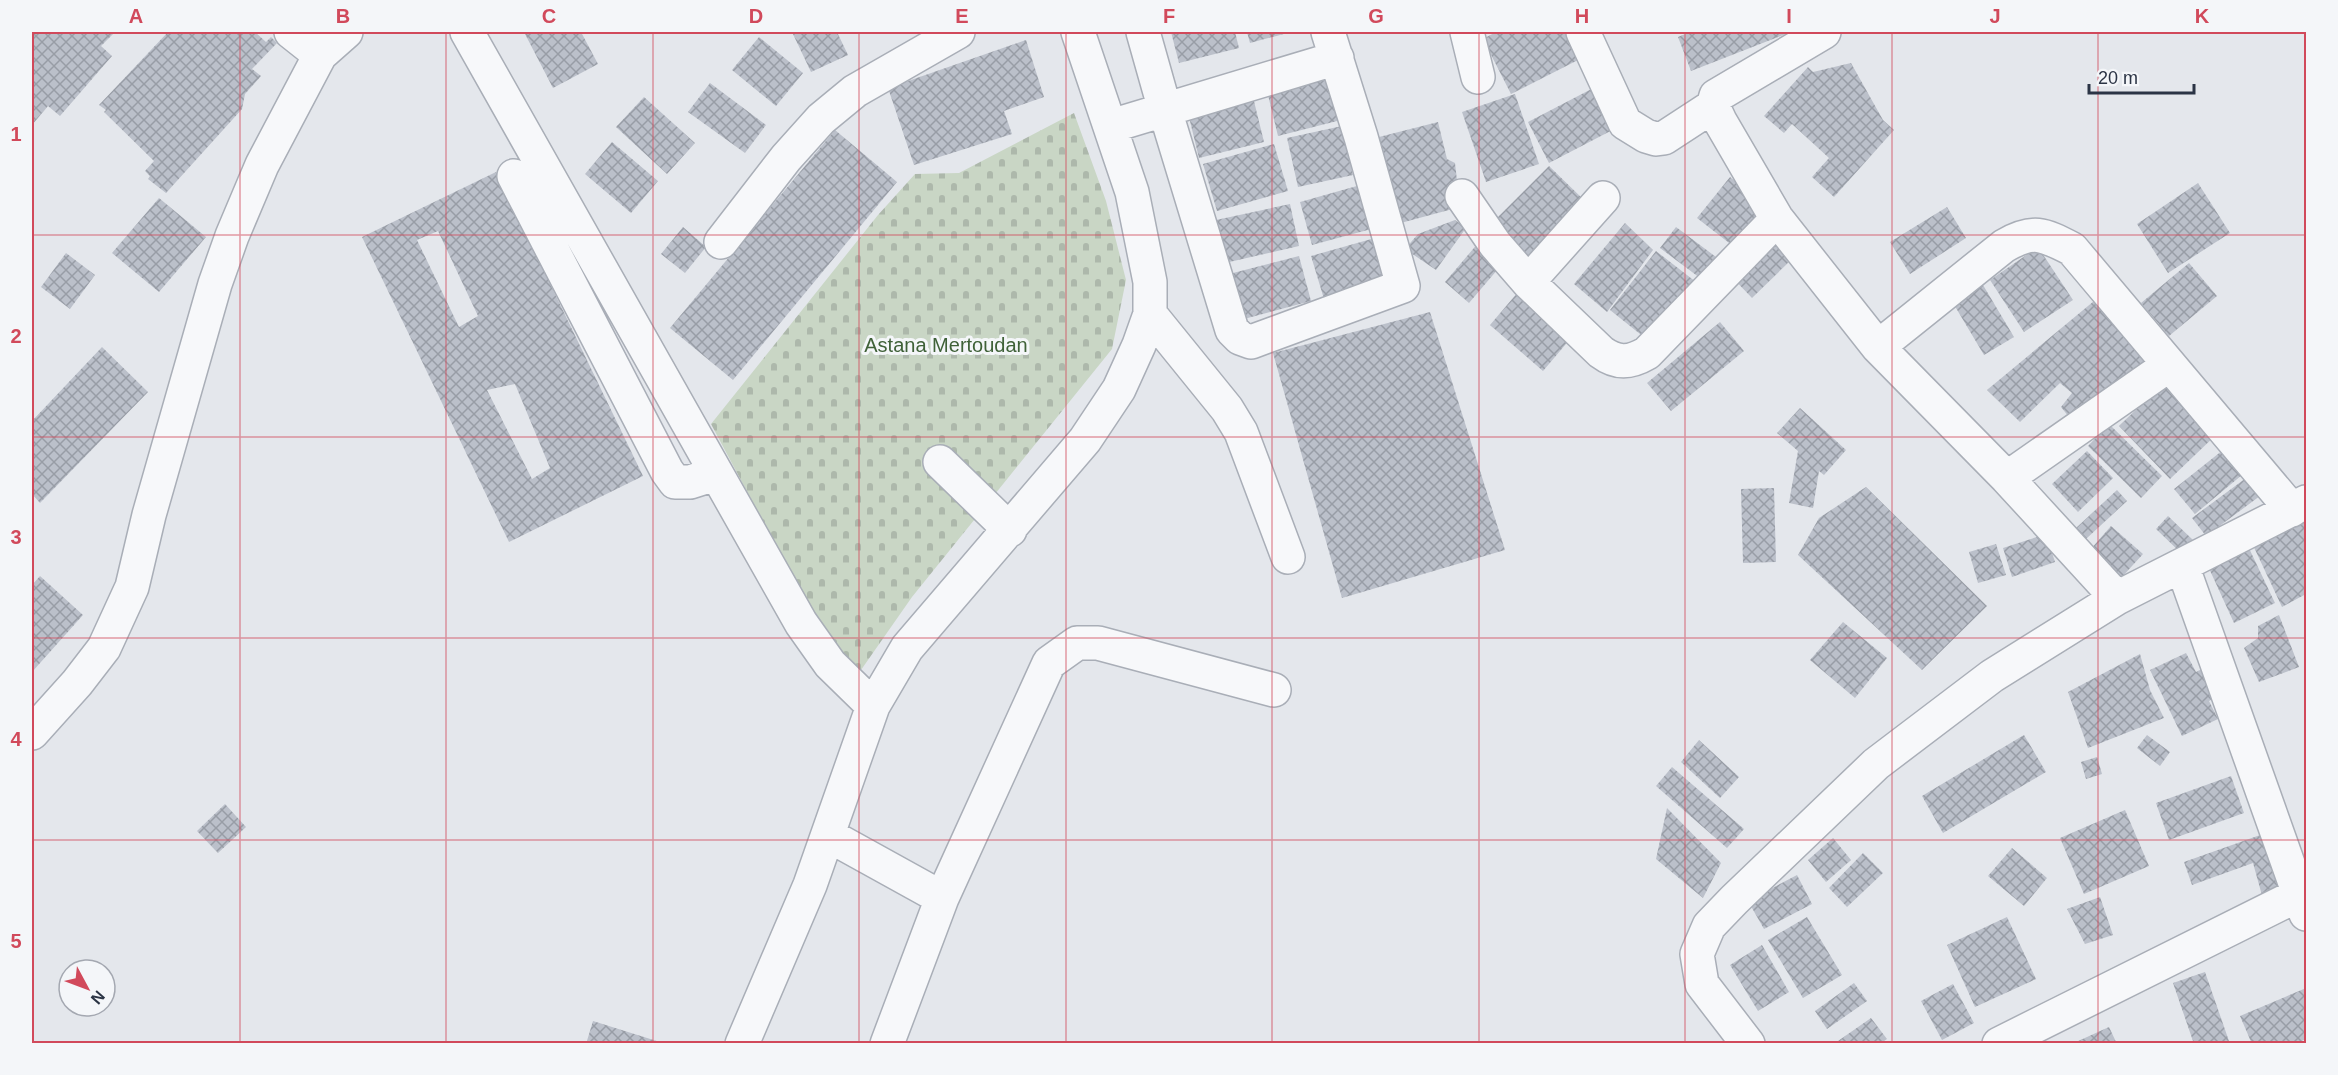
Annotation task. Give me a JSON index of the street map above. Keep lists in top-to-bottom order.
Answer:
{
  "parks": ["Astana Mertoudan"],
  "scale_bar": "20 m",
  "north": "bottom right",
  "grid": {
    "columns": [
      "A",
      "B",
      "C",
      "D",
      "E",
      "F",
      "G",
      "H",
      "I",
      "J",
      "K"
    ],
    "rows": [
      "1",
      "2",
      "3",
      "4",
      "5"
    ]
  }
}
